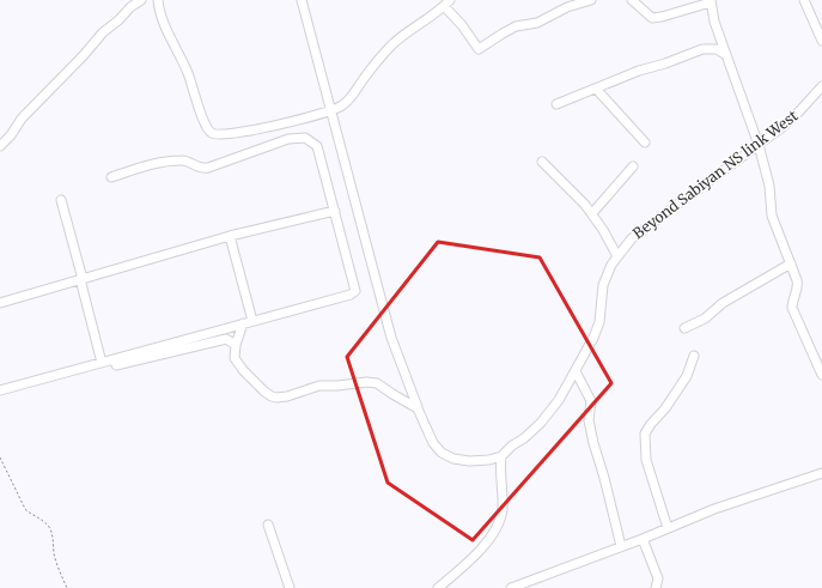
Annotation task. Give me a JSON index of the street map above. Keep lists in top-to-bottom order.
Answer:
{
  "streets": {
    "street": ["Beyond Sabiyan NS link West"]
  }
}
